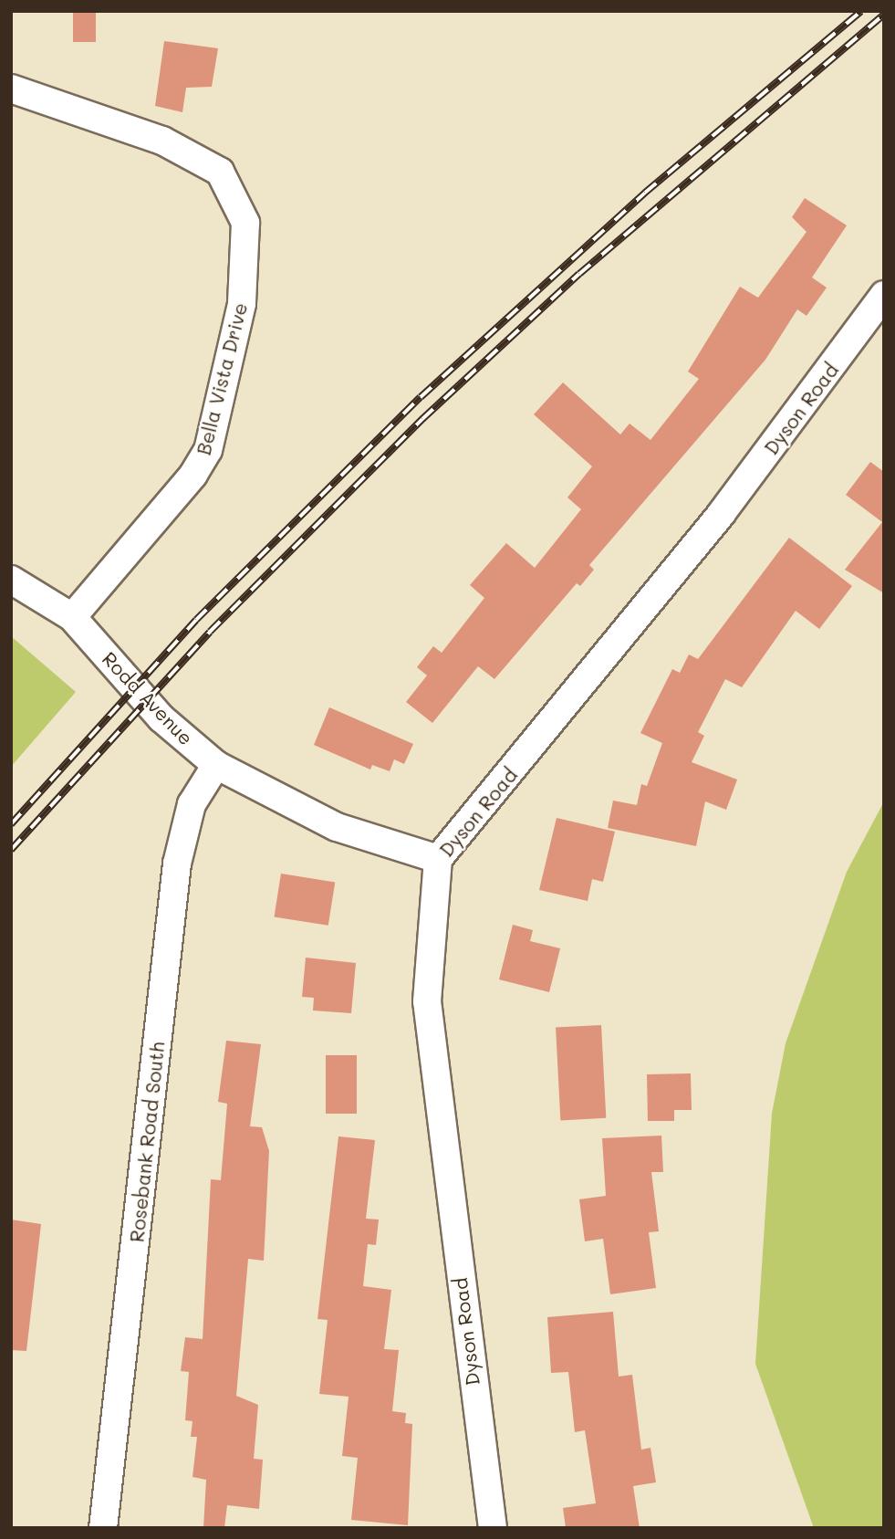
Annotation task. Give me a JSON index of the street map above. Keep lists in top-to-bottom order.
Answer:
{
  "streets": {
    "street": [
      "Bella Vista Drive",
      "Dyson Road",
      "Rodd Avenue",
      "Rosebank Road South"
    ]
  },
  "crossings": [
    ["Bella Vista Drive", "Rodd Avenue"],
    ["Dyson Road", "Rodd Avenue"],
    ["Rodd Avenue", "Rosebank Road South"]
  ]
}
